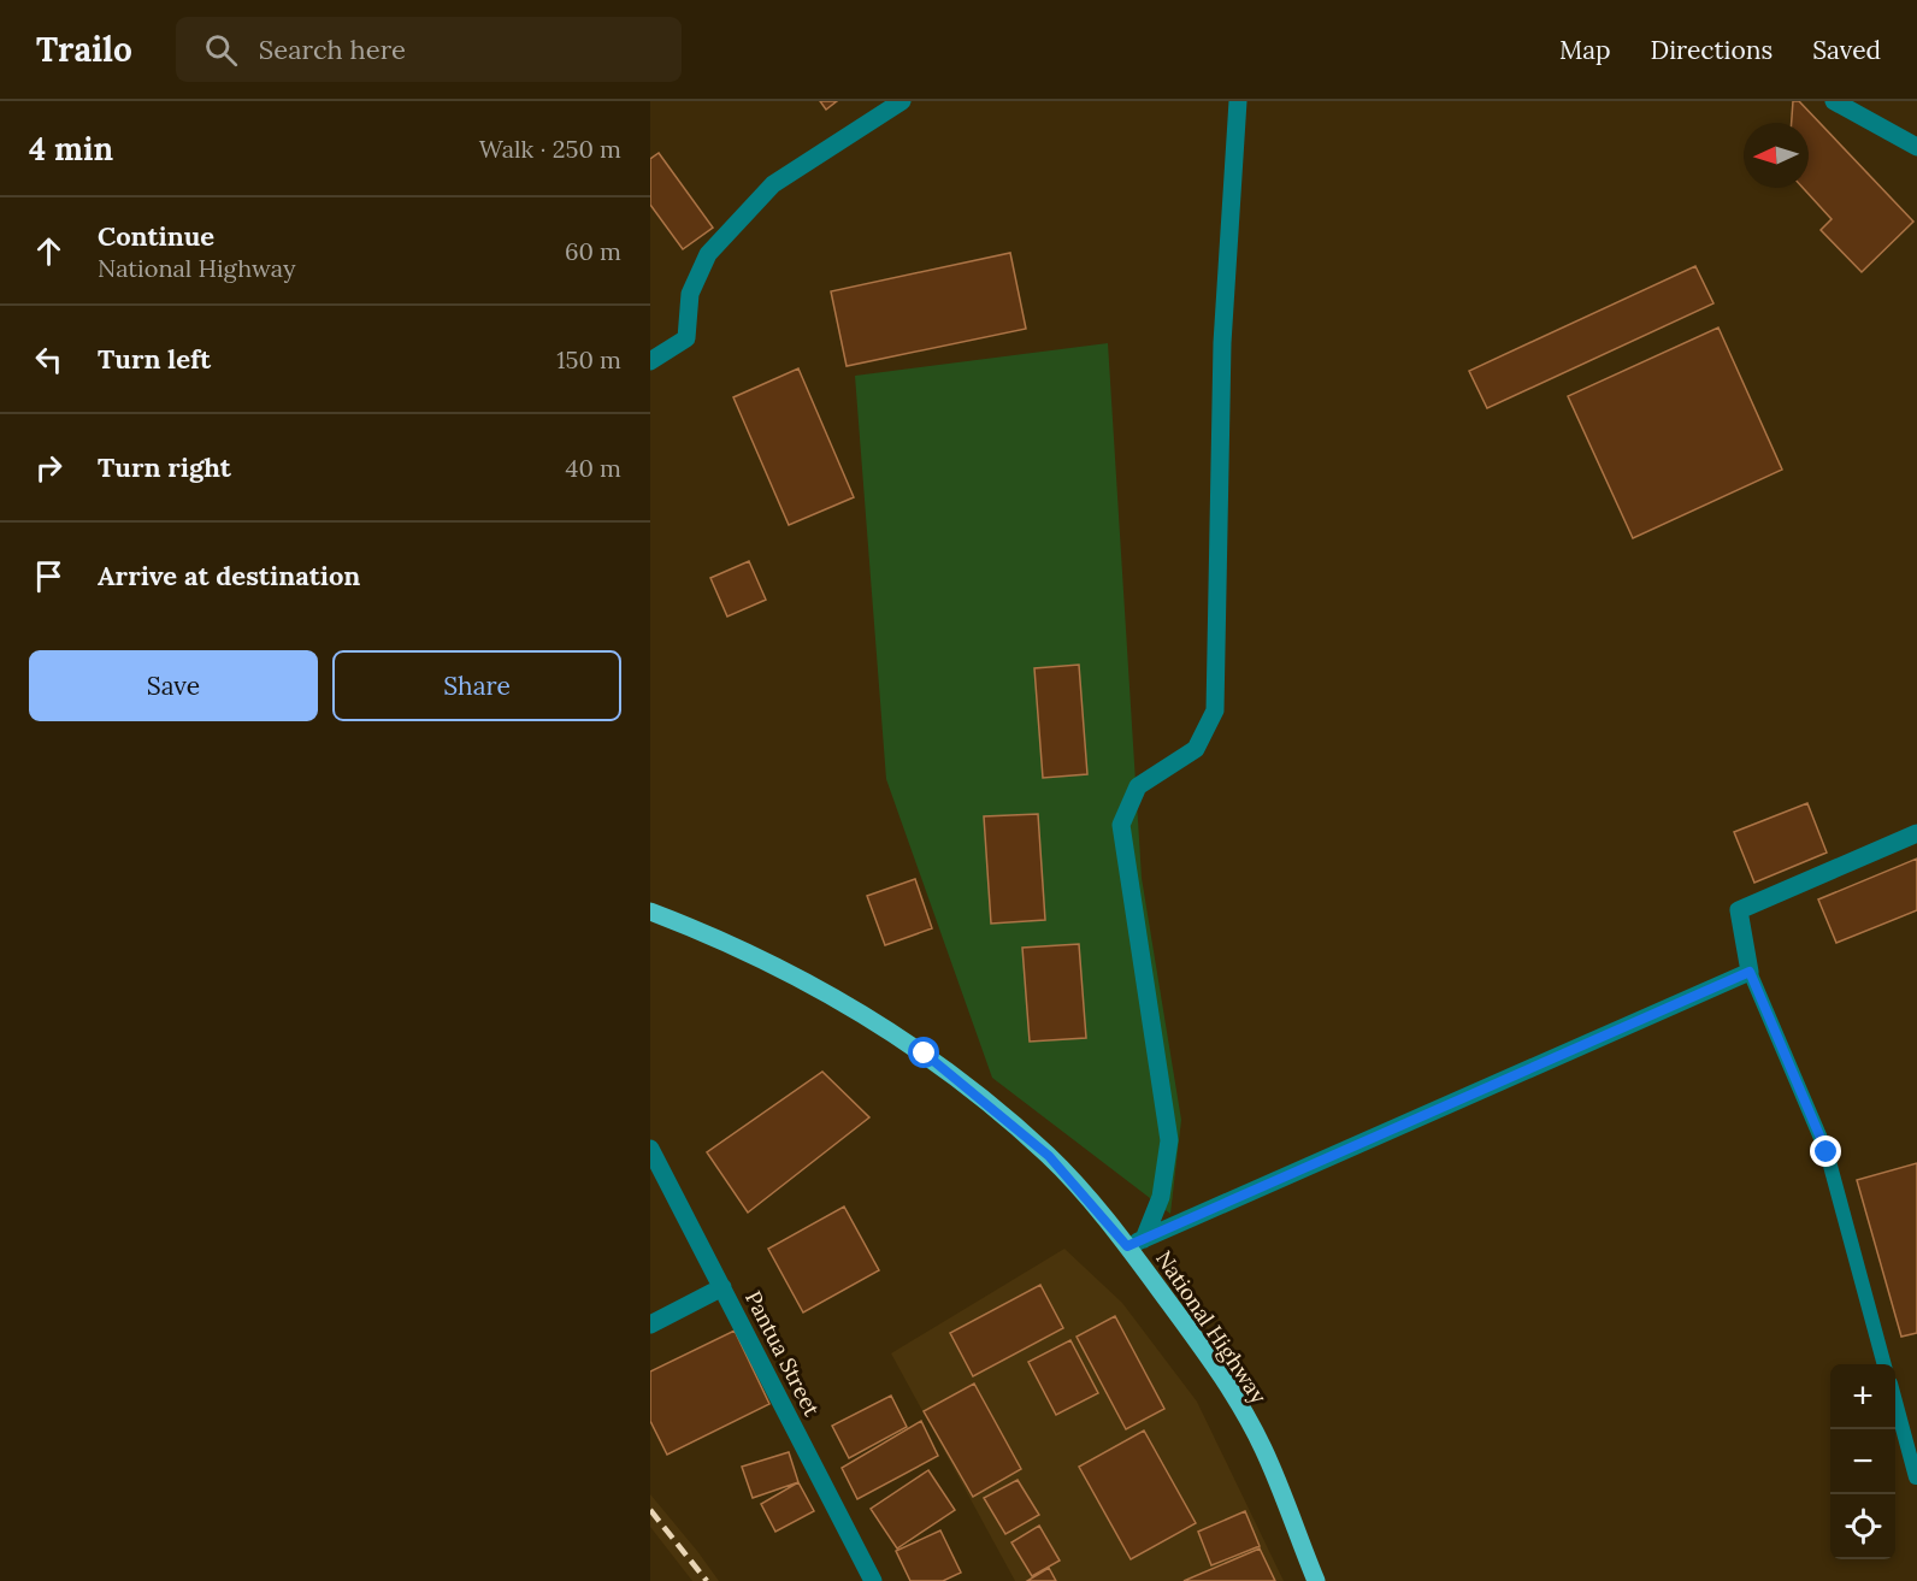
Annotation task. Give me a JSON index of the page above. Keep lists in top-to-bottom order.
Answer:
{
  "streets": {
    "main road": ["National Highway"],
    "street": ["Pantua Street"]
  },
  "north": "left",
  "page": {
    "header": "Trailo",
    "search": "Search here",
    "nav": ["Map", "Directions", "Saved"],
    "heading": ["4 min", "Walk · 250 m"],
    "list": [
      ["Continue", "National Highway", "60 m"],
      ["Turn left", "150 m"],
      ["Turn right", "40 m"],
      "Arrive at destination"
    ],
    "buttons": ["Save", "Share"],
    "map_buttons": ["+", "−"]
  }
}
